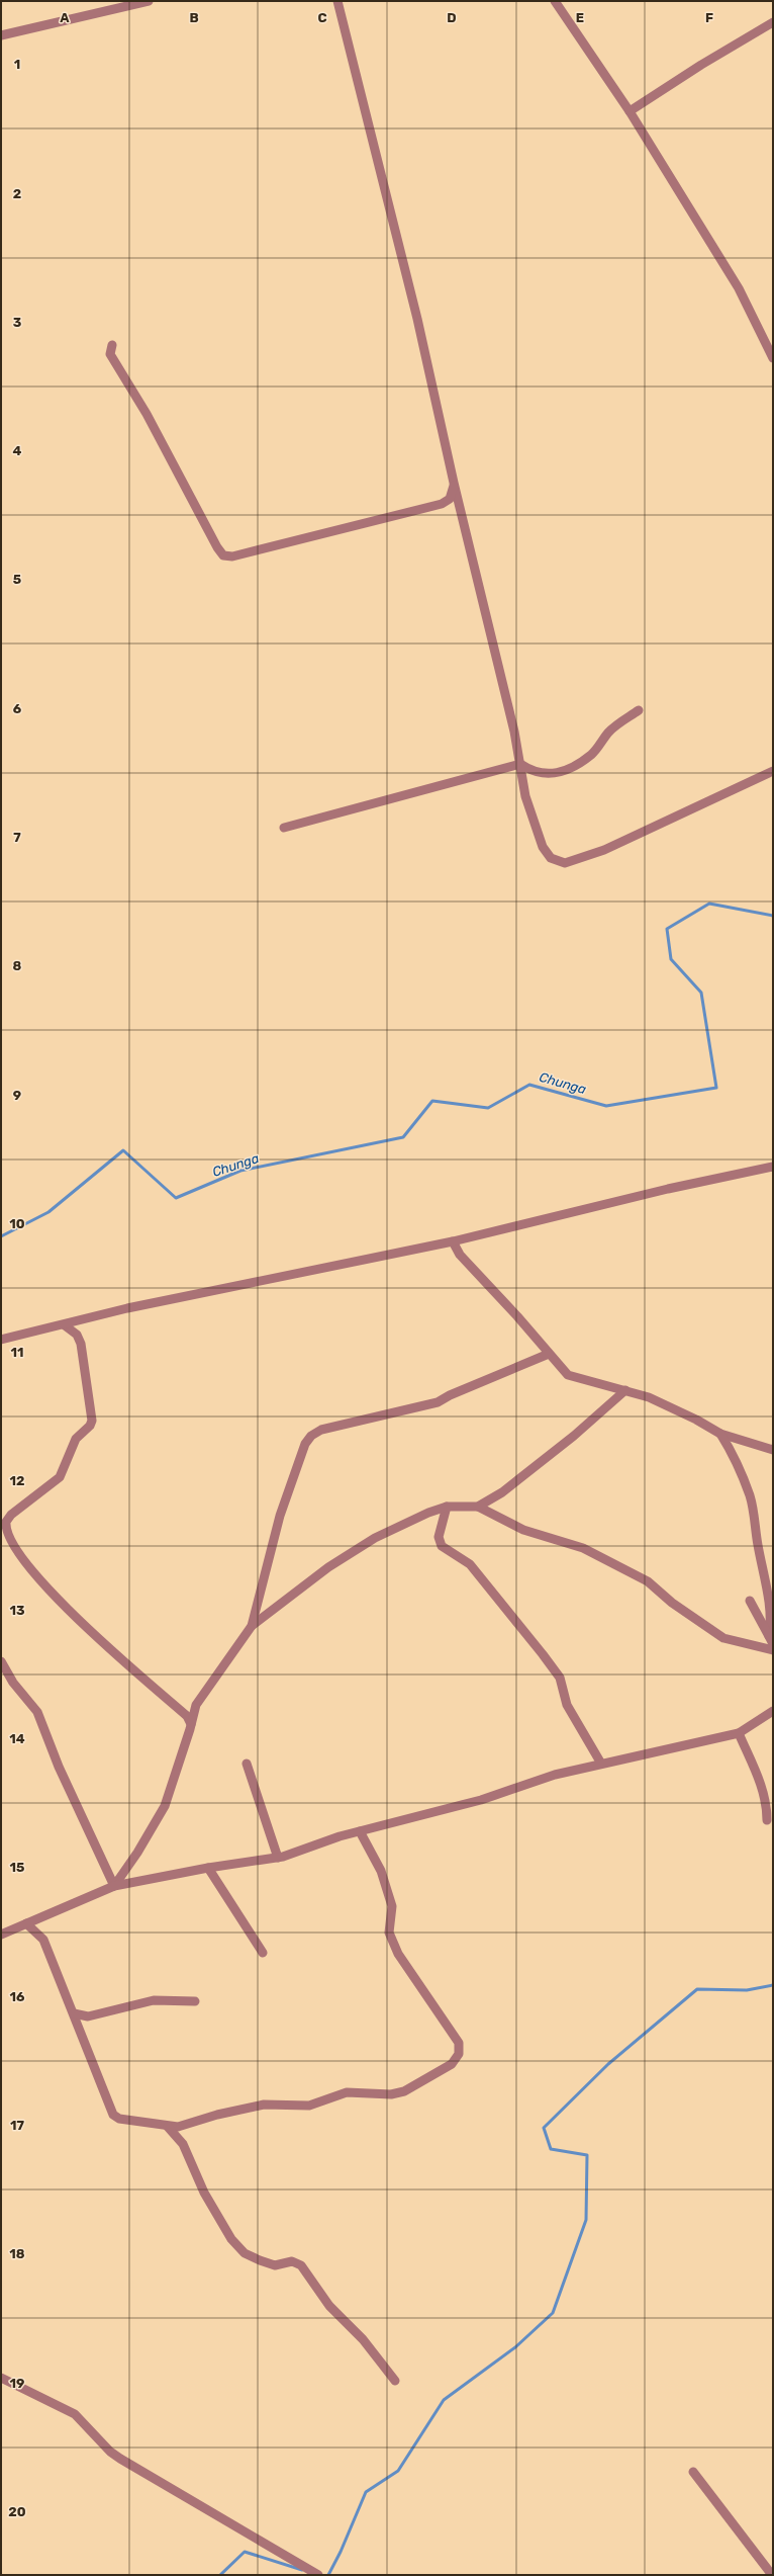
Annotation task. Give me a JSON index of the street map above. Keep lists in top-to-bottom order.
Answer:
{
  "water": ["Chunga"],
  "grid": {
    "columns": [
      "A",
      "B",
      "C",
      "D",
      "E",
      "F"
    ],
    "rows": [
      "1",
      "2",
      "3",
      "4",
      "5",
      "6",
      "7",
      "8",
      "9",
      "10",
      "11",
      "12",
      "13",
      "14",
      "15",
      "16",
      "17",
      "18",
      "19",
      "20"
    ]
  }
}
